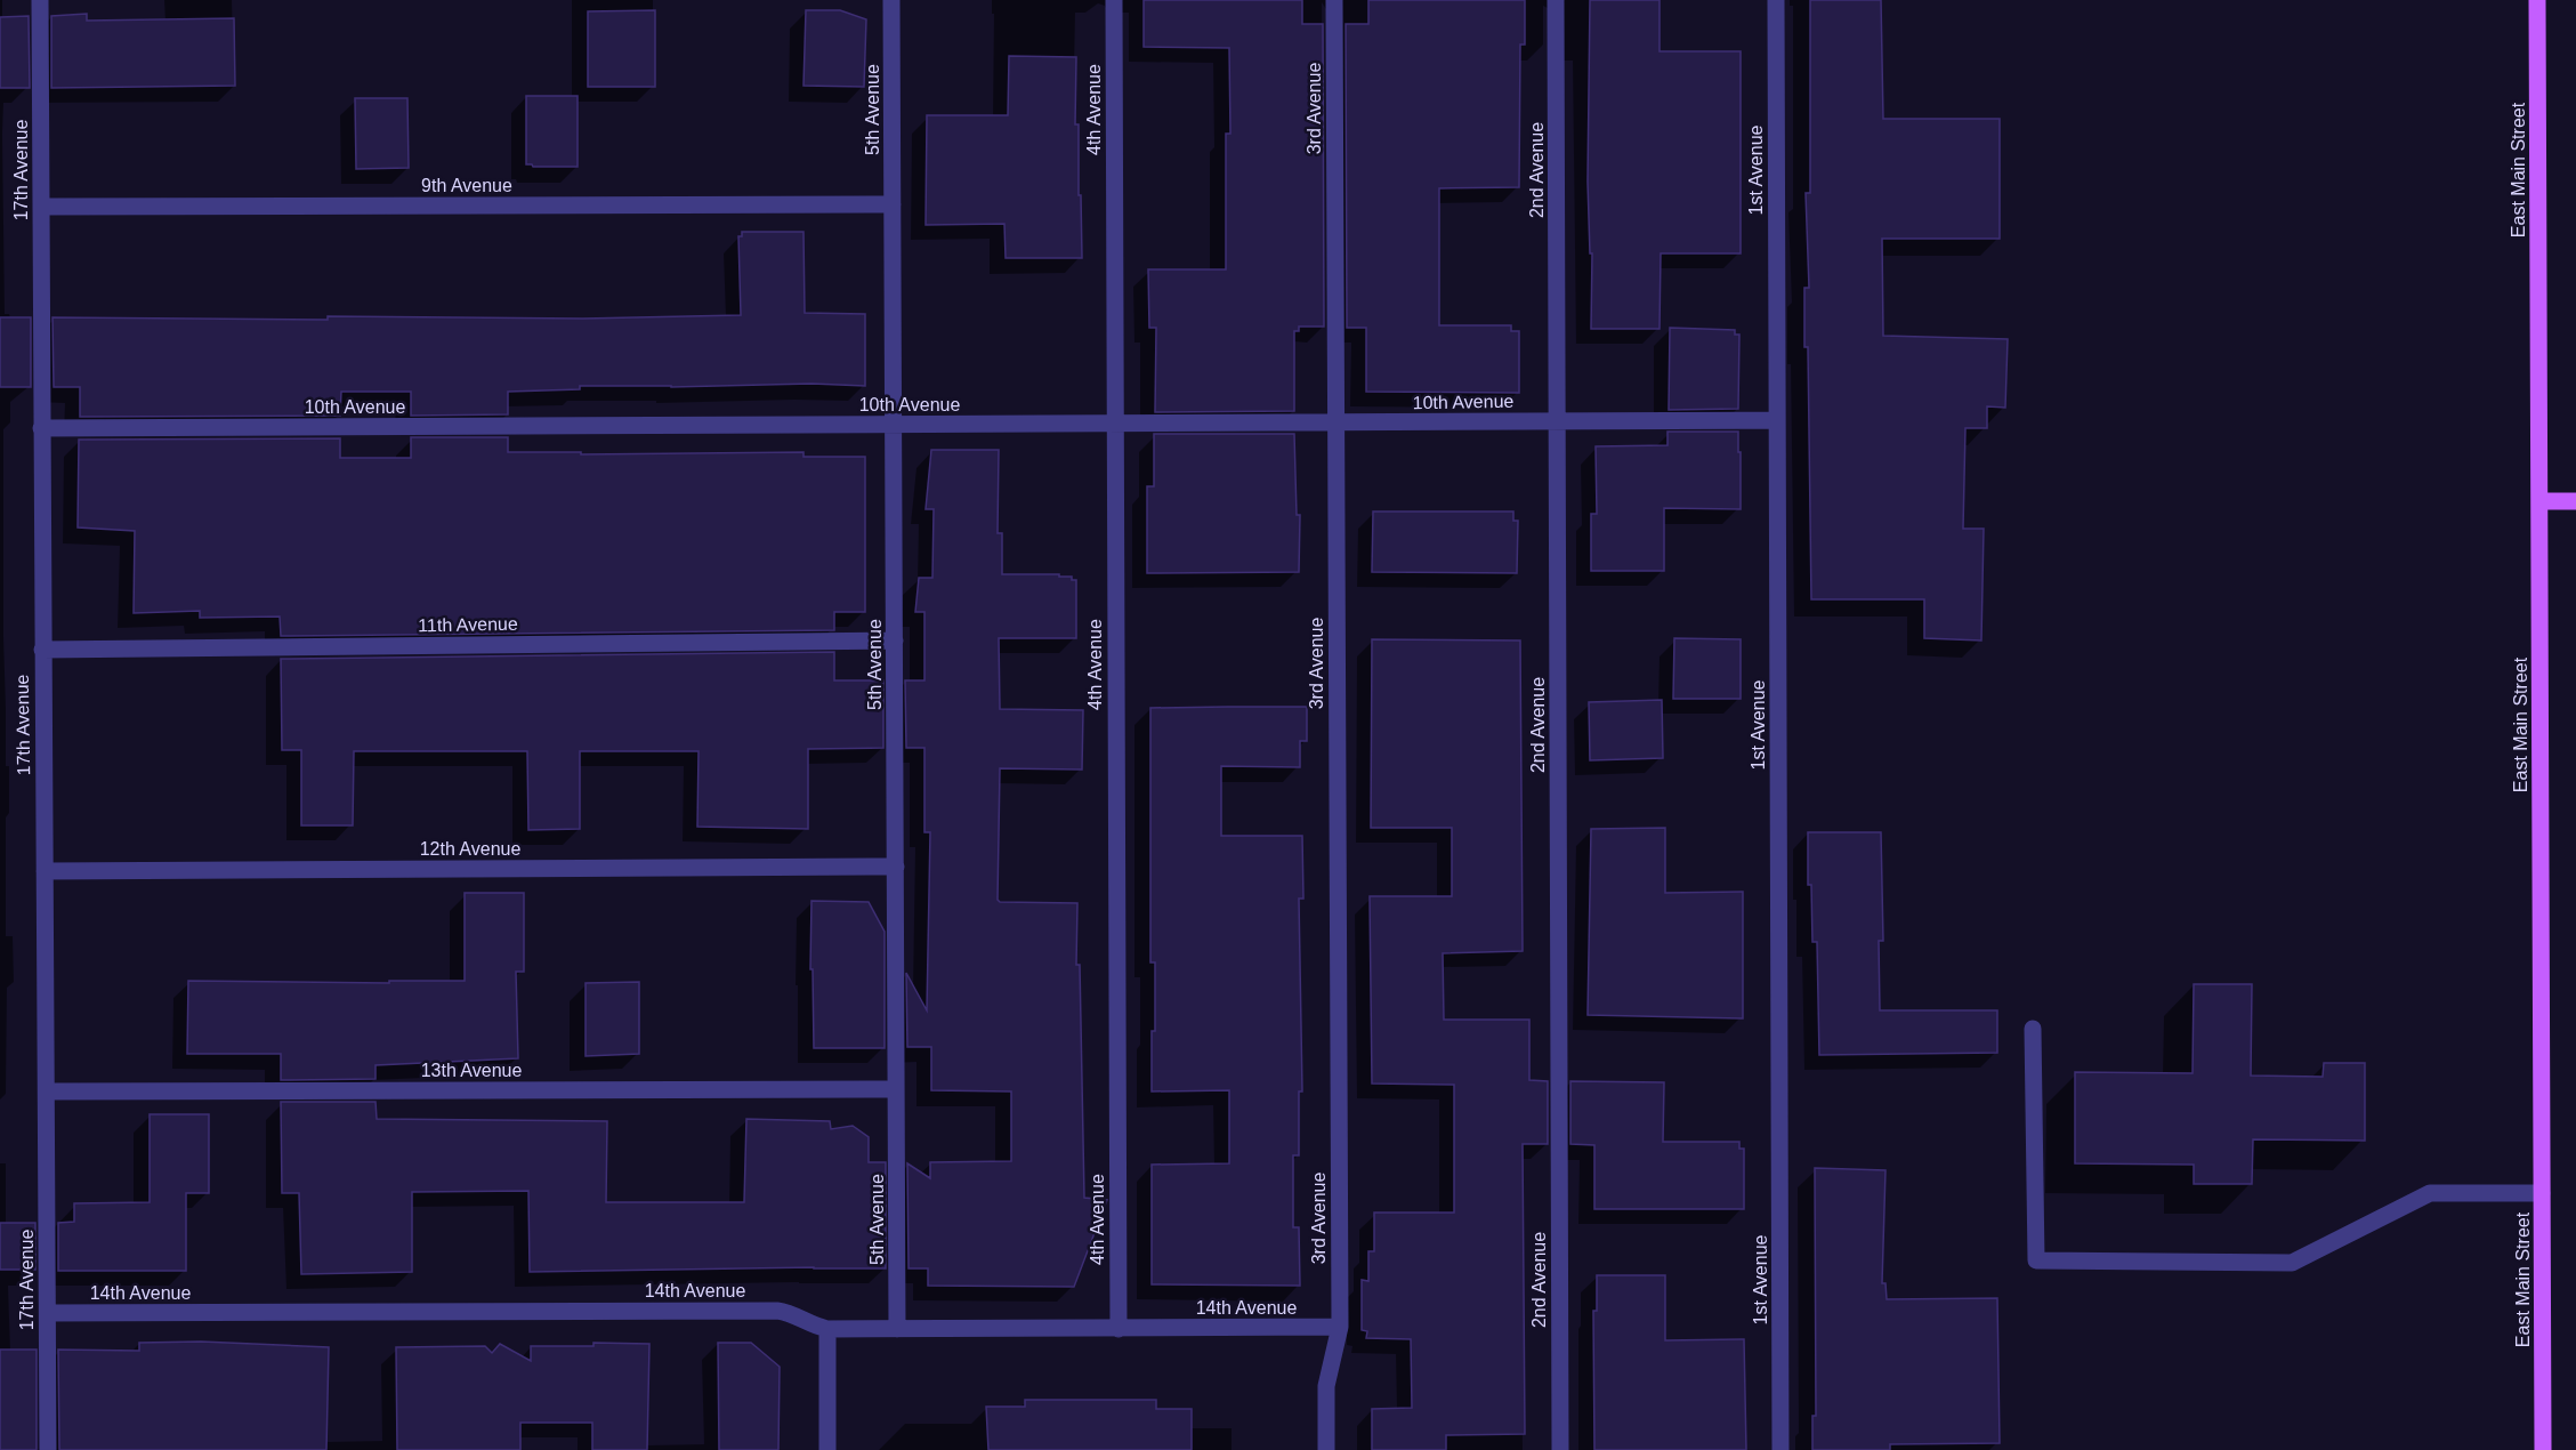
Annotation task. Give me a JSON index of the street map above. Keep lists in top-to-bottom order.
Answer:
{
  "streets": {
    "main road": ["East Main Street"],
    "lane": [
      "3rd Avenue",
      "5th Avenue",
      "4th Avenue",
      "17th Avenue",
      "2nd Avenue",
      "1st Avenue",
      "9th Avenue",
      "10th Avenue",
      "11th Avenue",
      "12th Avenue",
      "13th Avenue",
      "14th Avenue"
    ]
  },
  "crossings": [
    ["3rd Avenue", "10th Avenue"],
    ["3rd Avenue", "14th Avenue"],
    ["5th Avenue", "9th Avenue"],
    ["5th Avenue", "10th Avenue"],
    ["5th Avenue", "11th Avenue"],
    ["5th Avenue", "12th Avenue"],
    ["5th Avenue", "13th Avenue"],
    ["5th Avenue", "14th Avenue"],
    ["4th Avenue", "10th Avenue"],
    ["4th Avenue", "14th Avenue"],
    ["17th Avenue", "9th Avenue"],
    ["17th Avenue", "10th Avenue"],
    ["17th Avenue", "11th Avenue"],
    ["17th Avenue", "12th Avenue"],
    ["17th Avenue", "13th Avenue"],
    ["17th Avenue", "14th Avenue"],
    ["2nd Avenue", "10th Avenue"],
    ["1st Avenue", "10th Avenue"]
  ]
}
